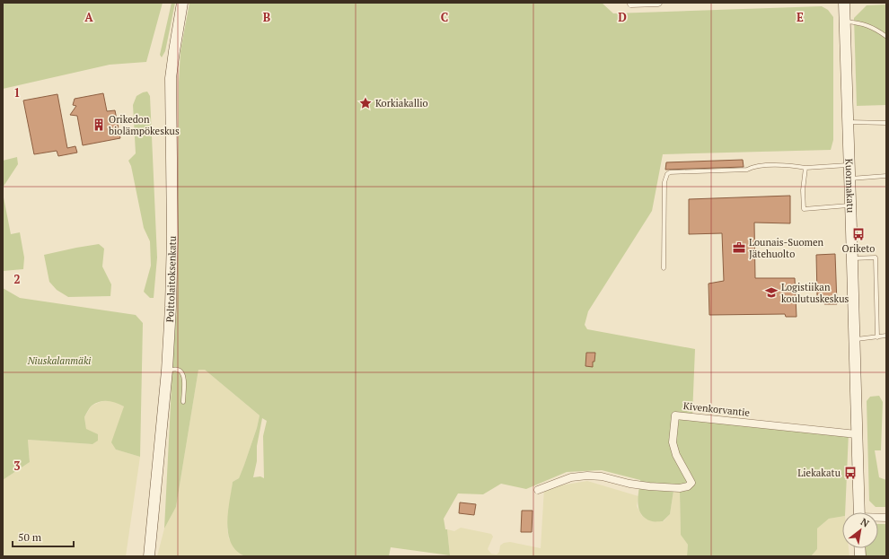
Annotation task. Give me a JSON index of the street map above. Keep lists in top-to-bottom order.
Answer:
{
  "streets": {
    "street": ["Kuormakatu", "Polttolaitoksenkatu", "Kivenkorvantie"]
  },
  "crossings": [
    ["Kuormakatu", "Kivenkorvantie"]
  ],
  "parks": ["Niuskalanmäki"],
  "places": {
    "place": ["Korkiakallio"],
    "building": ["Orikedon biolämpökeskus"],
    "bus stop": ["Oriketo", "Liekakatu"],
    "office": ["Lounais-Suomen Jätehuolto"],
    "school or university": ["Logistiikan koulutuskeskus"]
  },
  "scale_bar": "50 m",
  "north": "top right",
  "grid": {
    "columns": [
      "A",
      "B",
      "C",
      "D",
      "E"
    ],
    "rows": ["1", "2", "3"]
  }
}
